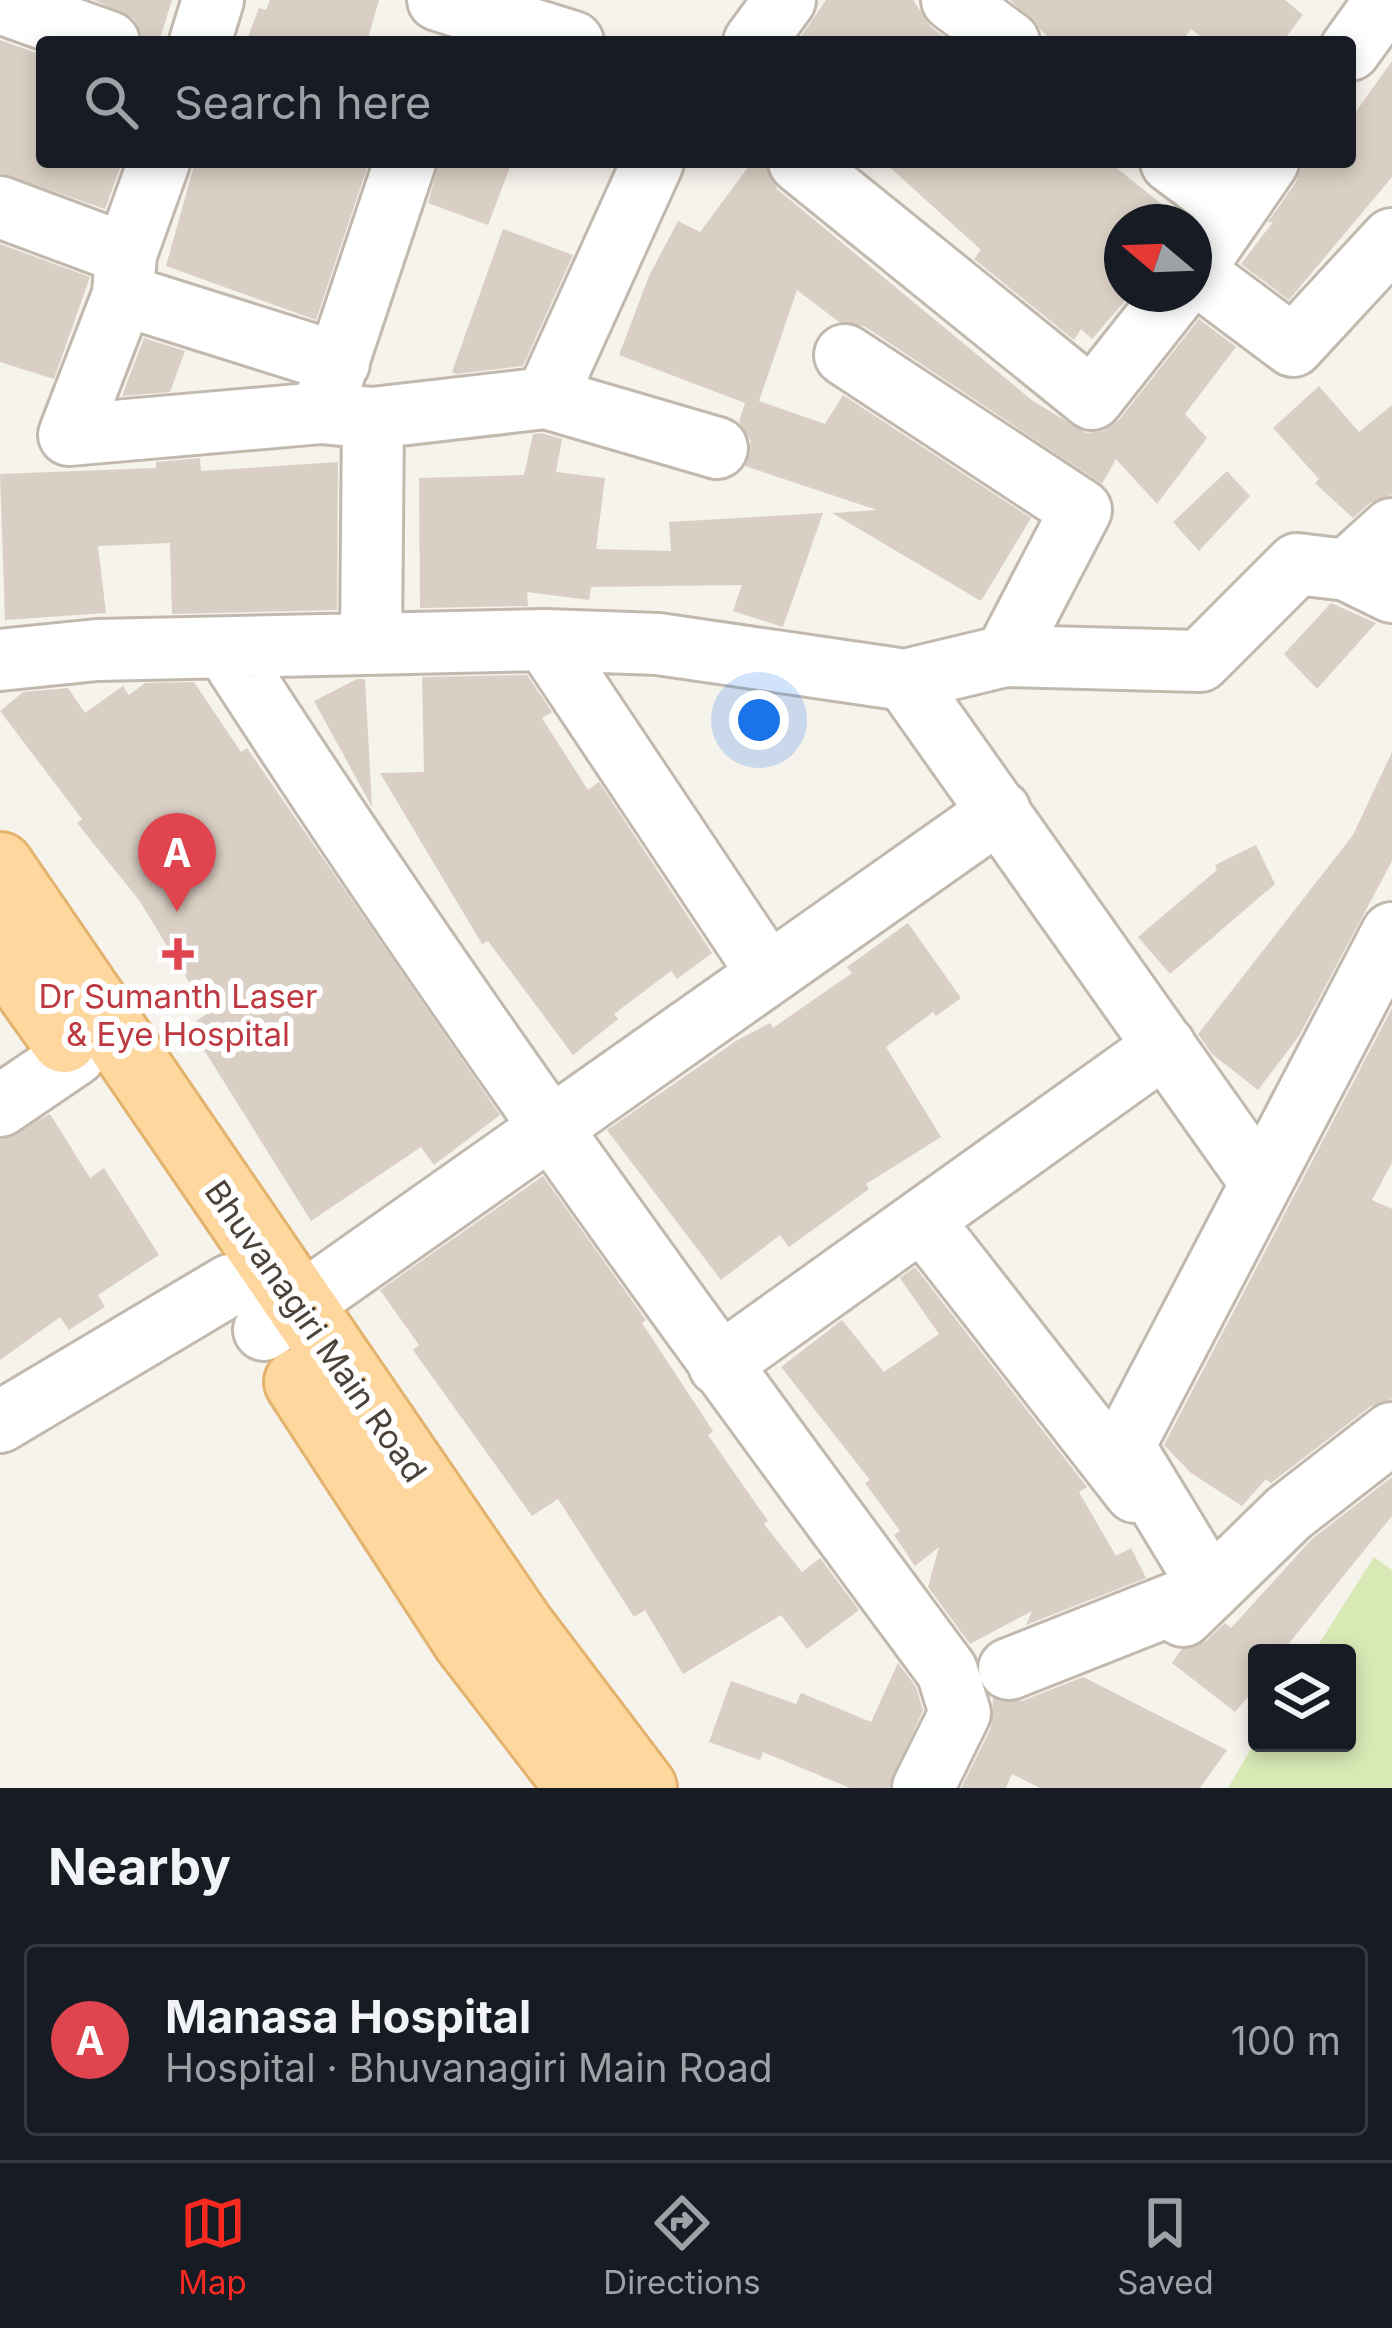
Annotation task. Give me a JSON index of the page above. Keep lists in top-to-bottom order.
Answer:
{
  "streets": {
    "main road": ["Bhuvanagiri Main Road"]
  },
  "places": {
    "health": ["Dr Sumanth Laser & Eye Hospital"]
  },
  "north": "left",
  "page": {
    "search": "Search here",
    "pins": "A",
    "heading": "Nearby",
    "list": [
      {
        "mark": "A",
        "name": "Manasa Hospital",
        "note": "Hospital · Bhuvanagiri Main Road",
        "value": "100 m"
      }
    ],
    "nav": ["Map", "Directions", "Saved"]
  }
}
